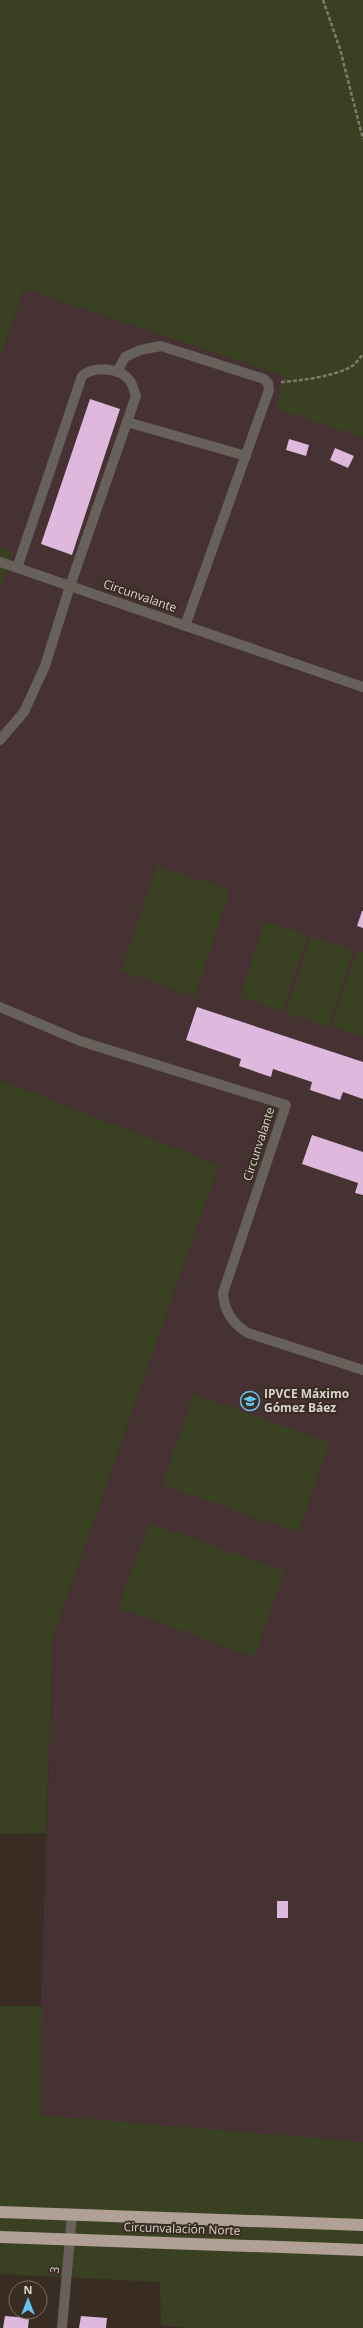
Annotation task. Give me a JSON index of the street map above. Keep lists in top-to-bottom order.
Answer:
{
  "streets": {
    "highway": ["Circunvalación Norte"],
    "street": ["Circunvalante", "3"]
  },
  "crossings": [
    ["Circunvalación Norte", "3"]
  ],
  "places": {
    "school or university": ["IPVCE Máximo Gómez Báez"]
  },
  "north": "top"
}
